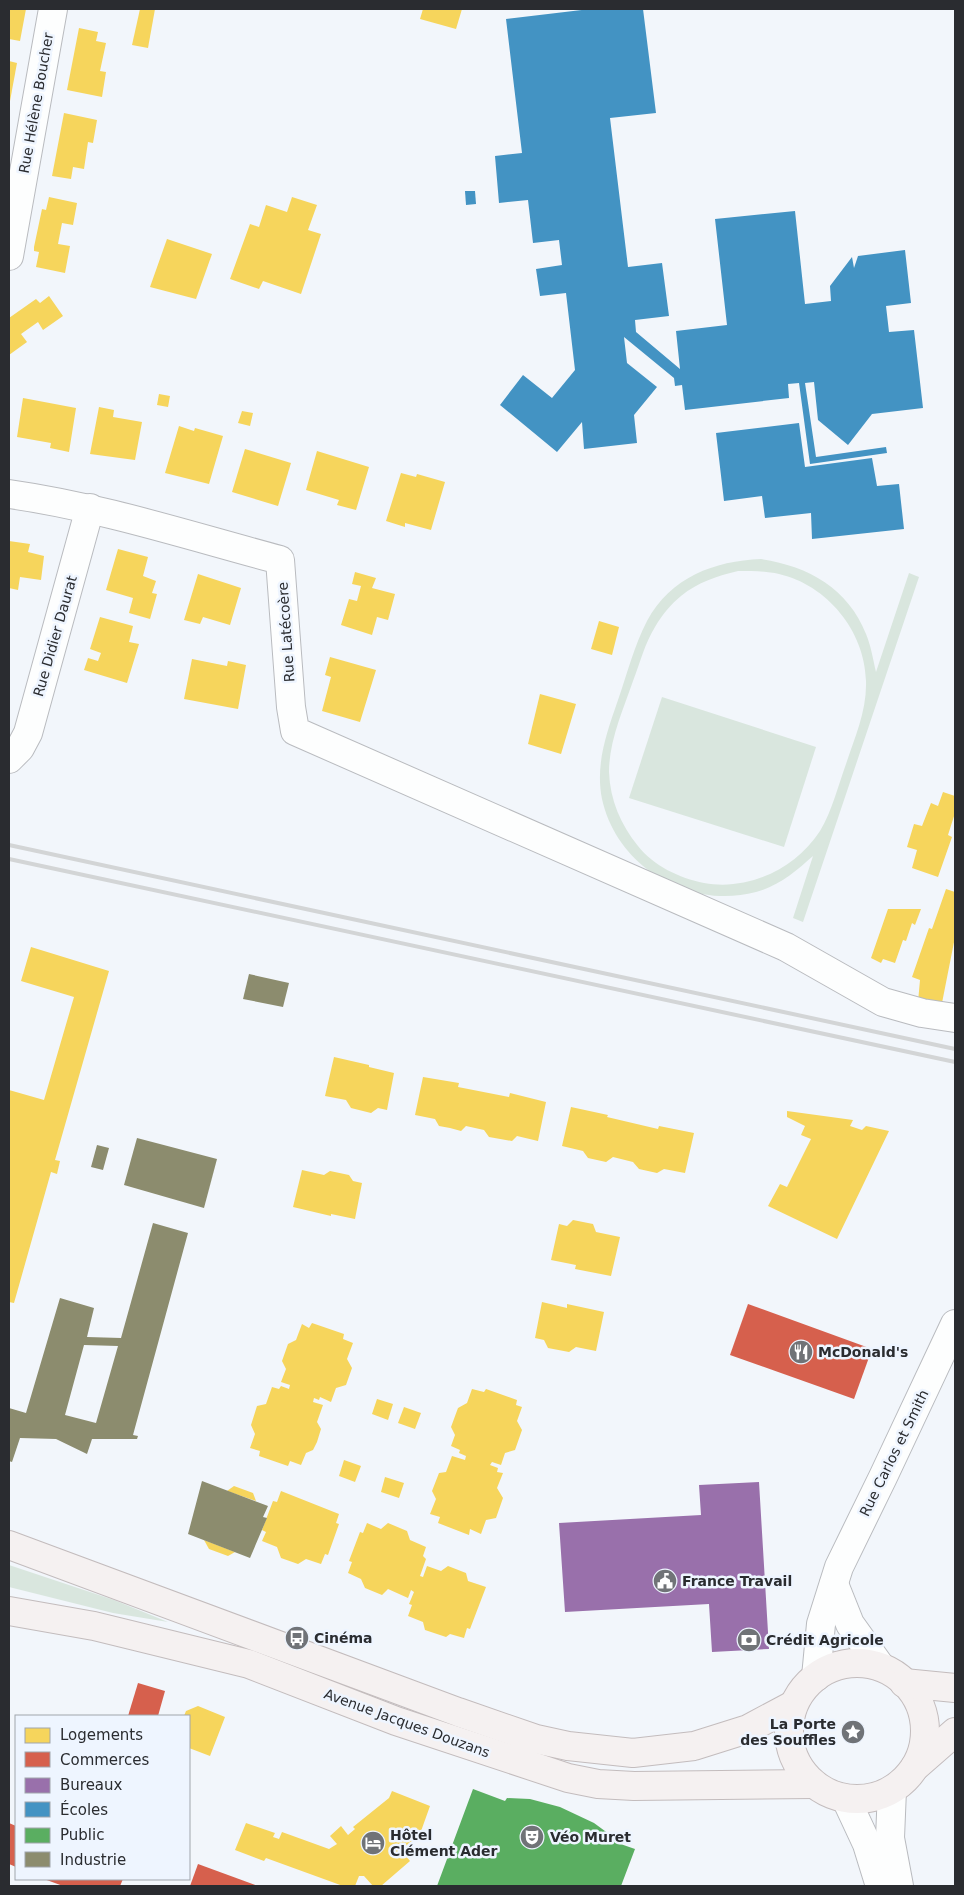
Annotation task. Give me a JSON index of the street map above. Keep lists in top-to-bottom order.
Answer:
{
  "streets": {
    "main road": ["Avenue Jacques Douzans"],
    "street": [
      "Rue Hélène Boucher",
      "Rue Latécoère",
      "Rue Didier Daurat",
      "Rue Carlos et Smith"
    ]
  },
  "crossings": [
    ["Rue Latécoère", "Rue Didier Daurat"],
    ["Rue Carlos et Smith", "Avenue Jacques Douzans"]
  ],
  "places": {
    "restaurant": ["McDonald's"],
    "public building": ["France Travail"],
    "bus stop": ["Cinéma"],
    "bank": ["Crédit Agricole"],
    "place": ["La Porte des Souffles"],
    "theatre": ["Véo Muret"],
    "hotel": ["Hôtel Clément Ader"]
  },
  "legend": [
    "Logements",
    "Commerces",
    "Bureaux",
    "Écoles",
    "Public",
    "Industrie"
  ]
}
